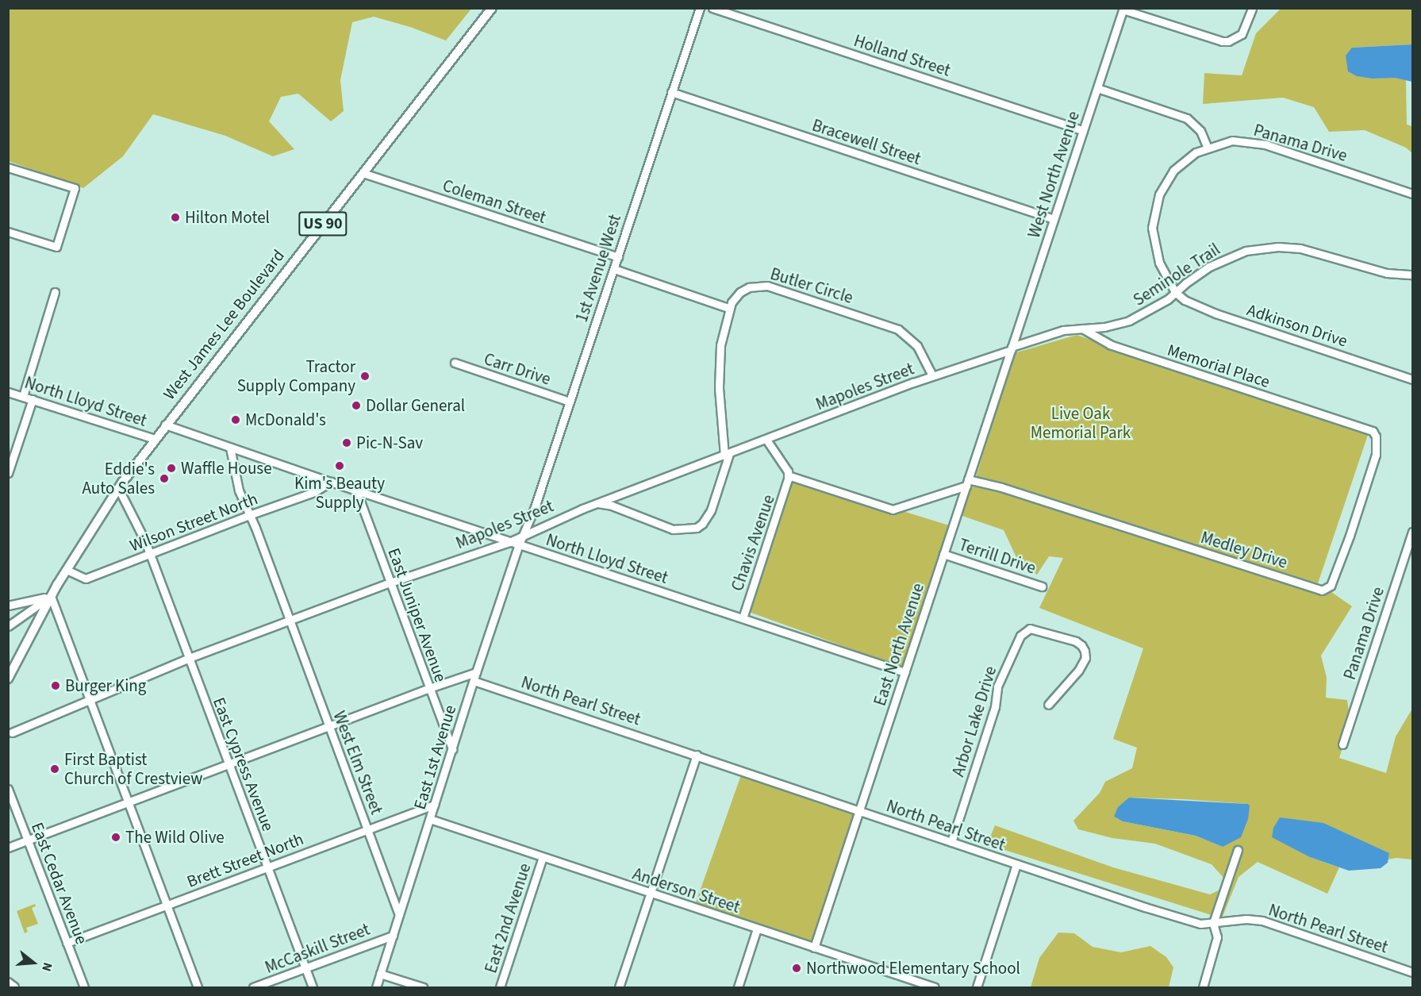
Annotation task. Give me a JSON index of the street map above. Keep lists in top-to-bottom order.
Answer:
{
  "streets": {
    "main road": ["US 90", "West James Lee Boulevard"],
    "street": [
      "Holland Street",
      "Bracewell Street",
      "Panama Drive",
      "West North Avenue",
      "Coleman Street",
      "1st Avenue West",
      "Seminole Trail",
      "Butler Circle",
      "Adkinson Drive",
      "Memorial Place",
      "Carr Drive",
      "Mapoles Street",
      "North Lloyd Street",
      "Wilson Street North",
      "Chavis Avenue",
      "Medley Drive",
      "Terrill Drive",
      "East Juniper Avenue",
      "East North Avenue",
      "North Pearl Street",
      "Arbor Lake Drive",
      "East 1st Avenue",
      "West Elm Street",
      "East Cypress Avenue",
      "Brett Street North",
      "East Cedar Avenue",
      "Anderson Street",
      "East 2nd Avenue",
      "McCaskill Street"
    ]
  },
  "crossings": [
    ["Holland Street", "West North Avenue"],
    ["Bracewell Street", "West North Avenue"],
    ["Bracewell Street", "1st Avenue West"],
    ["Panama Drive", "Seminole Trail"],
    ["Panama Drive", "Adkinson Drive"],
    ["West North Avenue", "Seminole Trail"],
    ["West North Avenue", "Mapoles Street"],
    ["West North Avenue", "East North Avenue"],
    ["Coleman Street", "1st Avenue West"],
    ["Coleman Street", "West James Lee Boulevard"],
    ["1st Avenue West", "Carr Drive"],
    ["1st Avenue West", "Mapoles Street"],
    ["1st Avenue West", "East 1st Avenue"],
    ["Seminole Trail", "Adkinson Drive"],
    ["Seminole Trail", "Memorial Place"],
    ["Seminole Trail", "Mapoles Street"],
    ["Seminole Trail", "East North Avenue"],
    ["Butler Circle", "Mapoles Street"],
    ["West James Lee Boulevard", "North Lloyd Street"],
    ["West James Lee Boulevard", "Wilson Street North"],
    ["West James Lee Boulevard", "East Cypress Avenue"],
    ["Memorial Place", "Medley Drive"],
    ["Mapoles Street", "North Lloyd Street"],
    ["Mapoles Street", "East Juniper Avenue"],
    ["Mapoles Street", "East North Avenue"],
    ["Mapoles Street", "East 1st Avenue"],
    ["Mapoles Street", "West Elm Street"],
    ["Mapoles Street", "East Cypress Avenue"],
    ["North Lloyd Street", "Wilson Street North"],
    ["North Lloyd Street", "Chavis Avenue"],
    ["North Lloyd Street", "East Juniper Avenue"],
    ["North Lloyd Street", "East North Avenue"],
    ["North Lloyd Street", "East 1st Avenue"],
    ["North Lloyd Street", "West Elm Street"],
    ["Wilson Street North", "West Elm Street"],
    ["Wilson Street North", "East Cypress Avenue"],
    ["Medley Drive", "East North Avenue"],
    ["Terrill Drive", "East North Avenue"],
    ["East Juniper Avenue", "East 1st Avenue"],
    ["East North Avenue", "North Pearl Street"],
    ["East North Avenue", "Anderson Street"],
    ["North Pearl Street", "Arbor Lake Drive"],
    ["North Pearl Street", "East 1st Avenue"],
    ["East 1st Avenue", "West Elm Street"],
    ["East 1st Avenue", "Brett Street North"],
    ["East 1st Avenue", "Anderson Street"],
    ["East 1st Avenue", "McCaskill Street"],
    ["West Elm Street", "Brett Street North"],
    ["East Cypress Avenue", "Brett Street North"],
    ["East Cypress Avenue", "McCaskill Street"],
    ["Brett Street North", "East Cedar Avenue"],
    ["Anderson Street", "East 2nd Avenue"]
  ],
  "parks": ["Live Oak Memorial Park"],
  "places": [
    "Hilton Motel",
    "Tractor Supply Company",
    "Dollar General",
    "McDonald's",
    "Pic-N-Sav",
    "Kim's Beauty Supply",
    "Waffle House",
    "Eddie's Auto Sales",
    "Burger King",
    "First Baptist Church of Crestview",
    "The Wild Olive",
    "Northwood Elementary School"
  ],
  "north": "right"
}
